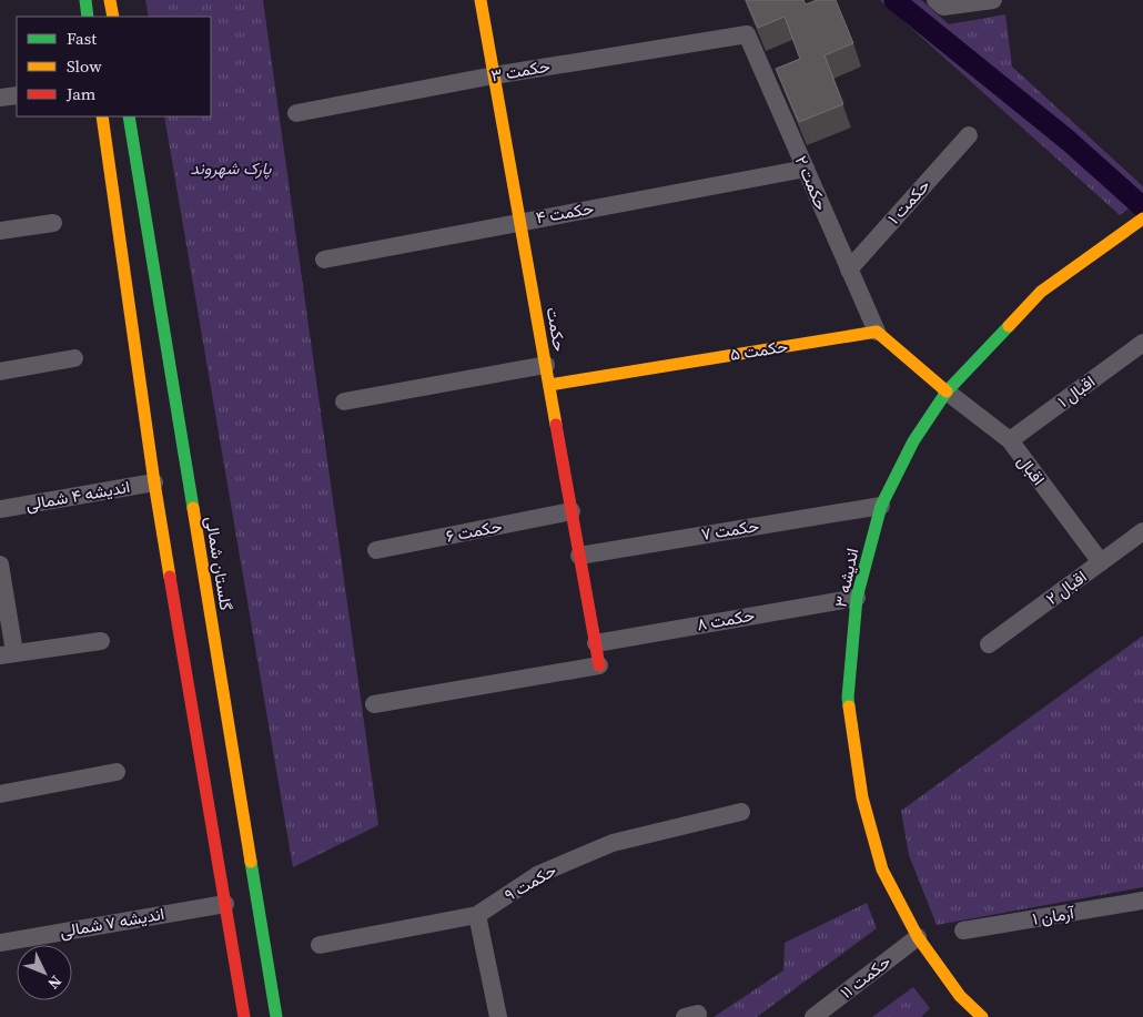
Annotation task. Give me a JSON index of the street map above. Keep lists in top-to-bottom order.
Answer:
{
  "streets": {
    "street": [
      "حکمت ۳",
      "حکمت ۲",
      "حکمت ۱",
      "حکمت ۴",
      "حکمت",
      "حکمت ۵",
      "اقبال ۱",
      "اقبال",
      "اندیشه ۴ شمالی",
      "حکمت ۷",
      "حکمت ۶",
      "گلستان شمالی",
      "اندیشه ۳",
      "اقبال ۲",
      "حکمت ۸",
      "حکمت ۹",
      "آرمان ۱",
      "اندیشه ۷ شمالی",
      "حکمت ۱۱"
    ]
  },
  "crossings": [
    ["حکمت ۳", "حکمت ۲"],
    ["حکمت ۳", "حکمت"],
    ["حکمت ۲", "حکمت ۱"],
    ["حکمت ۲", "حکمت ۴"],
    ["حکمت ۲", "حکمت ۵"],
    ["حکمت ۴", "حکمت"],
    ["حکمت", "حکمت ۵"],
    ["حکمت", "حکمت ۷"],
    ["حکمت", "حکمت ۶"],
    ["حکمت", "حکمت ۸"],
    ["اقبال ۱", "اقبال"],
    ["اقبال", "اندیشه ۳"],
    ["اقبال", "اقبال ۲"],
    ["اندیشه ۴ شمالی", "گلستان شمالی"],
    ["حکمت ۷", "اندیشه ۳"],
    ["گلستان شمالی", "اندیشه ۷ شمالی"],
    ["اندیشه ۳", "حکمت ۸"],
    ["اندیشه ۳", "حکمت ۱۱"]
  ],
  "parks": ["پارک شهروند"],
  "legend": ["Fast", "Slow", "Jam"],
  "north": "bottom right"
}
